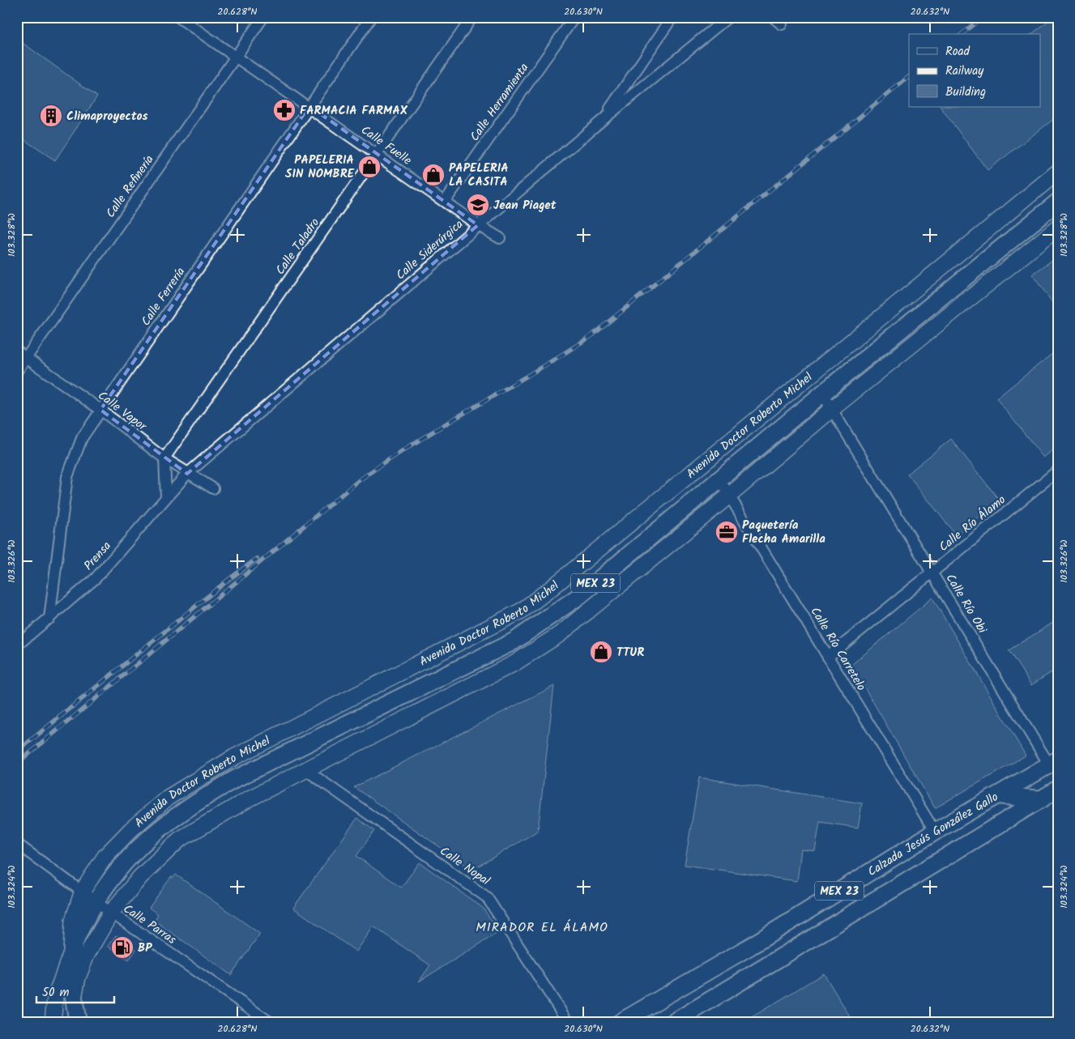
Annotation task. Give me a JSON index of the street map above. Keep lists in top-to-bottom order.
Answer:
{
  "streets": {
    "main road": ["Avenida Doctor Roberto Michel", "MEX 23", "Calzada Jesús González Gallo"],
    "street": [
      "Calle Herramienta",
      "Calle Fuelle",
      "Calle Refinería",
      "Calle Taladro",
      "Calle Siderúrgica",
      "Calle Ferrería",
      "Calle Vapor",
      "Calle Río Álamo",
      "Prensa",
      "Calle Río Obi",
      "Calle Río Carretelo",
      "Calle Nopal",
      "Calle Parras"
    ]
  },
  "crossings": [
    ["Calle Herramienta", "Calle Fuelle"],
    ["Calle Fuelle", "Calle Refinería"],
    ["Calle Fuelle", "Calle Taladro"],
    ["Calle Fuelle", "Calle Siderúrgica"],
    ["Calle Fuelle", "Calle Ferrería"],
    ["Calle Refinería", "Calle Vapor"],
    ["Calle Taladro", "Calle Vapor"],
    ["Calle Siderúrgica", "Calle Vapor"],
    ["Calle Siderúrgica", "Prensa"],
    ["Calle Ferrería", "Calle Vapor"],
    ["Calle Ferrería", "Prensa"],
    ["Calle Vapor", "Prensa"],
    ["Avenida Doctor Roberto Michel", "Calle Río Obi"],
    ["Avenida Doctor Roberto Michel", "Calle Río Carretelo"],
    ["Avenida Doctor Roberto Michel", "Calle Nopal"],
    ["Avenida Doctor Roberto Michel", "Calle Parras"],
    ["Calle Río Álamo", "Calle Río Obi"],
    ["Calle Río Álamo", "Calle Río Carretelo"],
    ["Calle Río Obi", "Calzada Jesús González Gallo"],
    ["Calle Río Carretelo", "Calzada Jesús González Gallo"]
  ],
  "districts": ["MIRADOR EL ÁLAMO"],
  "places": {
    "pharmacy": ["FARMACIA FARMAX"],
    "building": ["Climaproyectos"],
    "shop": ["PAPELERIA SIN NOMBRE", "PAPELERIA LA CASITA", "TTUR"],
    "school or university": ["Jean Piaget"],
    "office": ["Paquetería Flecha Amarilla"],
    "fuel station": ["BP"]
  },
  "legend": ["Road", "Railway", "Building"],
  "scale_bar": "50 m",
  "coordinates": [
    "20.628°N",
    "20.630°N",
    "20.632°N",
    "103.328°W",
    "103.326°W",
    "103.324°W"
  ]
}
